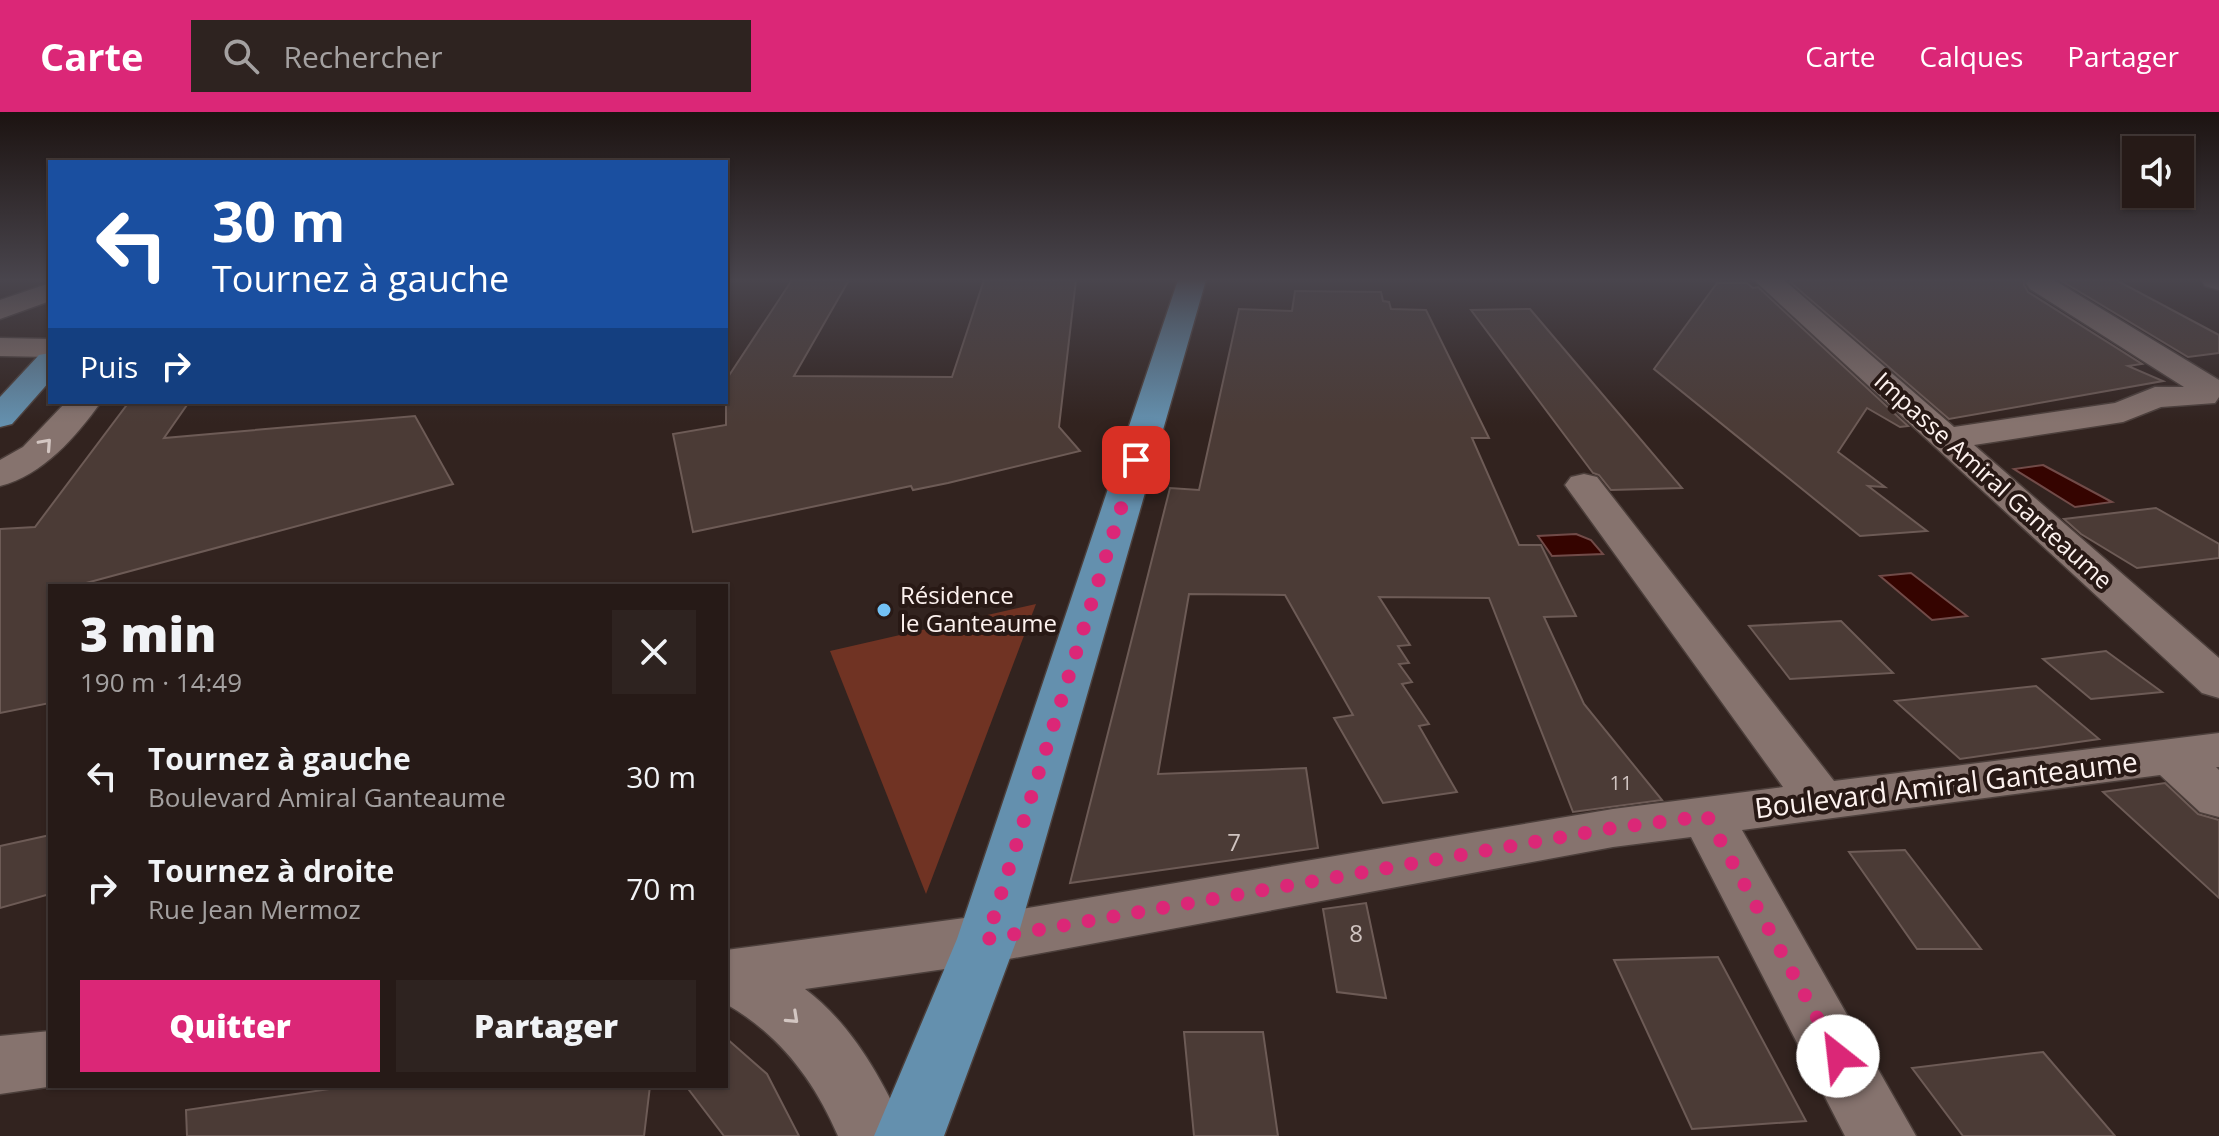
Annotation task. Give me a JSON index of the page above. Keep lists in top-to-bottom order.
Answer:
{
  "streets": {
    "street": ["Impasse Amiral Ganteaume", "Boulevard Amiral Ganteaume"]
  },
  "places": ["Résidence le Ganteaume"],
  "house_numbers": ["11", "7", "8"],
  "page": {
    "header": "Carte",
    "search": "Rechercher",
    "nav": ["Carte", "Calques", "Partager"],
    "turn": ["30 m", "Tournez à gauche"],
    "then": "Puis",
    "heading": ["3 min", "190 m · 14:49"],
    "list": [
      {
        "name": "Tournez à gauche",
        "note": "Boulevard Amiral Ganteaume",
        "value": "30 m"
      },
      {
        "name": "Tournez à droite",
        "note": "Rue Jean Mermoz",
        "value": "70 m"
      }
    ],
    "buttons": ["Quitter", "Partager"]
  }
}
